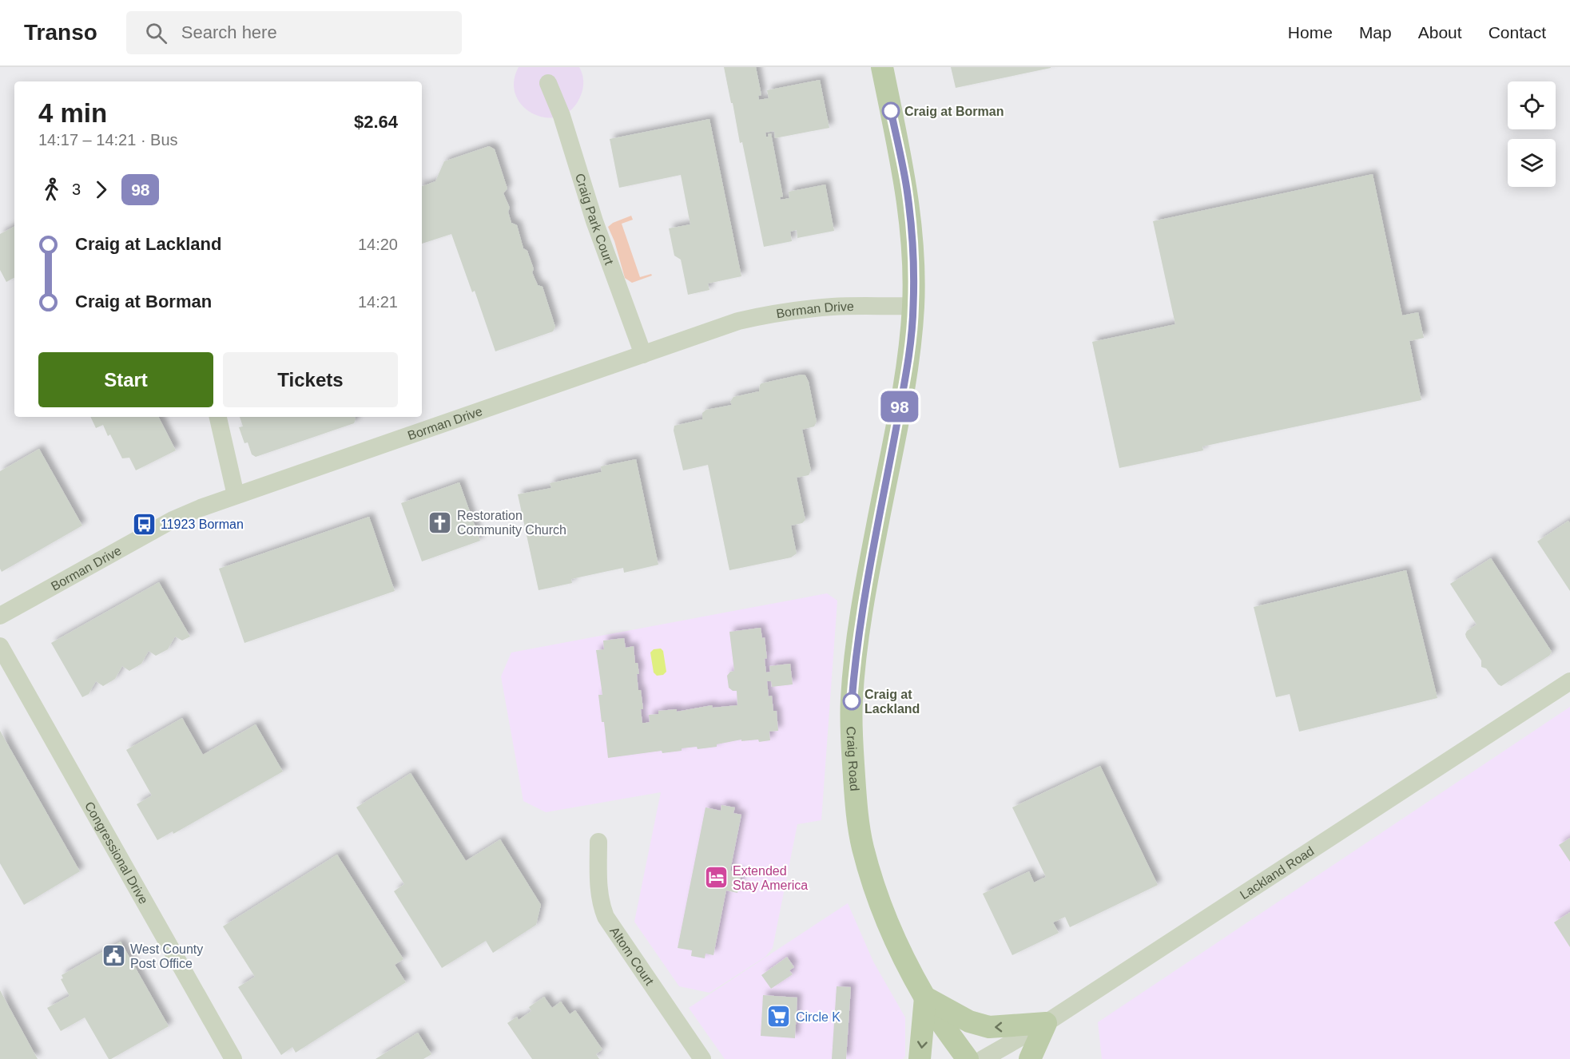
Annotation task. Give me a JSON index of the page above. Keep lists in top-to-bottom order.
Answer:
{
  "streets": {
    "main road": ["Craig Road"],
    "street": [
      "Craig Park Court",
      "Borman Drive",
      "Congressional Drive",
      "Lackland Road",
      "Altom Court"
    ]
  },
  "crossings": [
    ["Craig Park Court", "Borman Drive"],
    ["Borman Drive", "Craig Road"]
  ],
  "places": {
    "other": ["Craig at Borman", "Craig at Lackland"],
    "church": ["Restoration Community Church"],
    "bus stop": ["11923 Borman"],
    "hotel": ["Extended Stay America"],
    "public building": ["West County Post Office"],
    "supermarket": ["Circle K"]
  },
  "lines": ["bus line 98"],
  "page": {
    "header": "Transo",
    "search": "Search here",
    "nav": [
      "Home",
      "Map",
      "About",
      "Contact"
    ],
    "on_map": "98",
    "heading": ["4 min", "14:17 – 14:21 · Bus", "$2.64"],
    "legs": ["3", "98"],
    "list": [
      {
        "name": "Craig at Lackland",
        "value": "14:20"
      },
      {
        "name": "Craig at Borman",
        "value": "14:21"
      }
    ],
    "buttons": ["Start", "Tickets"]
  }
}
